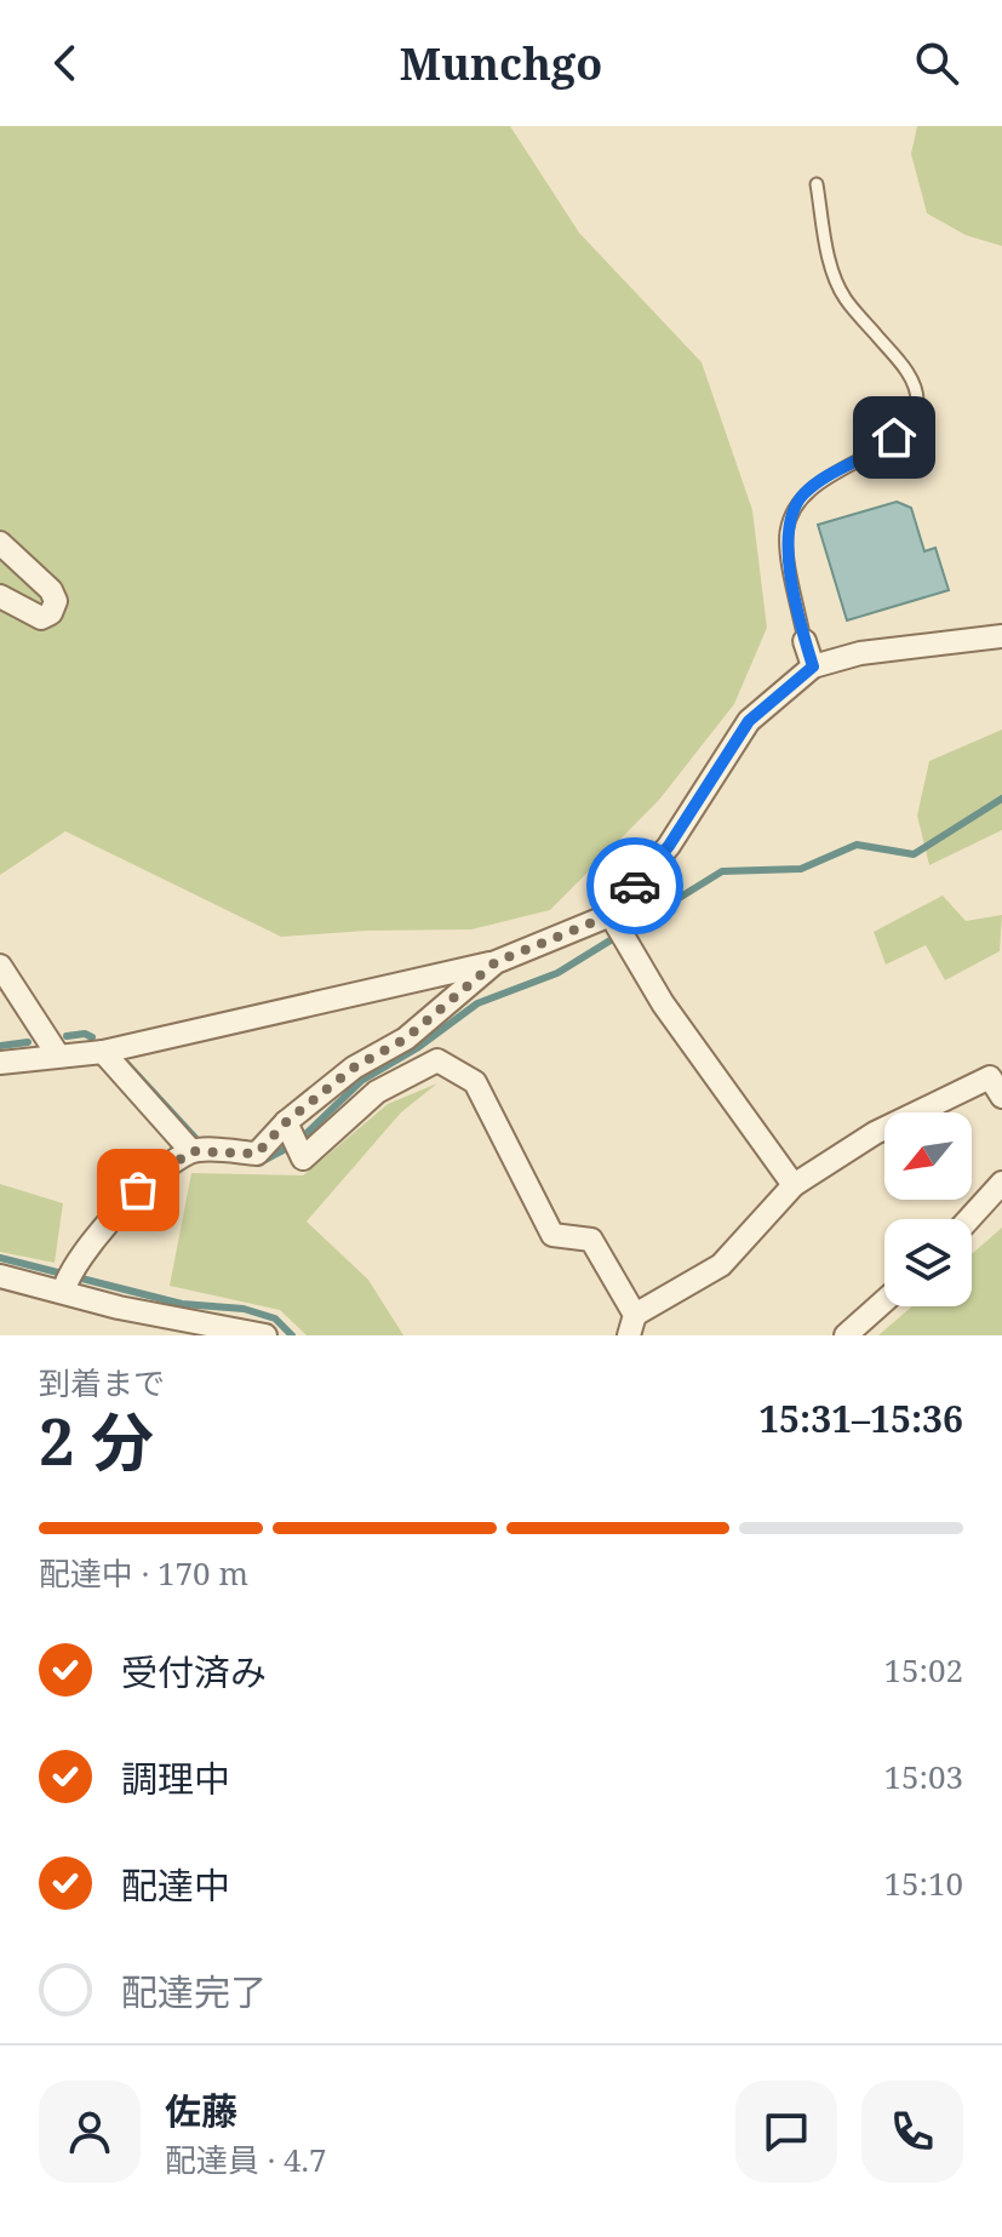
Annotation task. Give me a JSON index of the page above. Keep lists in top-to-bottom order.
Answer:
{
  "north": "bottom left",
  "page": {
    "header": "Munchgo",
    "heading": ["2 分", "到着まで", "15:31–15:36"],
    "panel": ["佐藤", "配達員 · 4.7"],
    "bar": "配達中 · 170 m",
    "list": [
      ["受付済み", "15:02"],
      ["調理中", "15:03"],
      ["配達中", "15:10"],
      "配達完了"
    ]
  }
}
